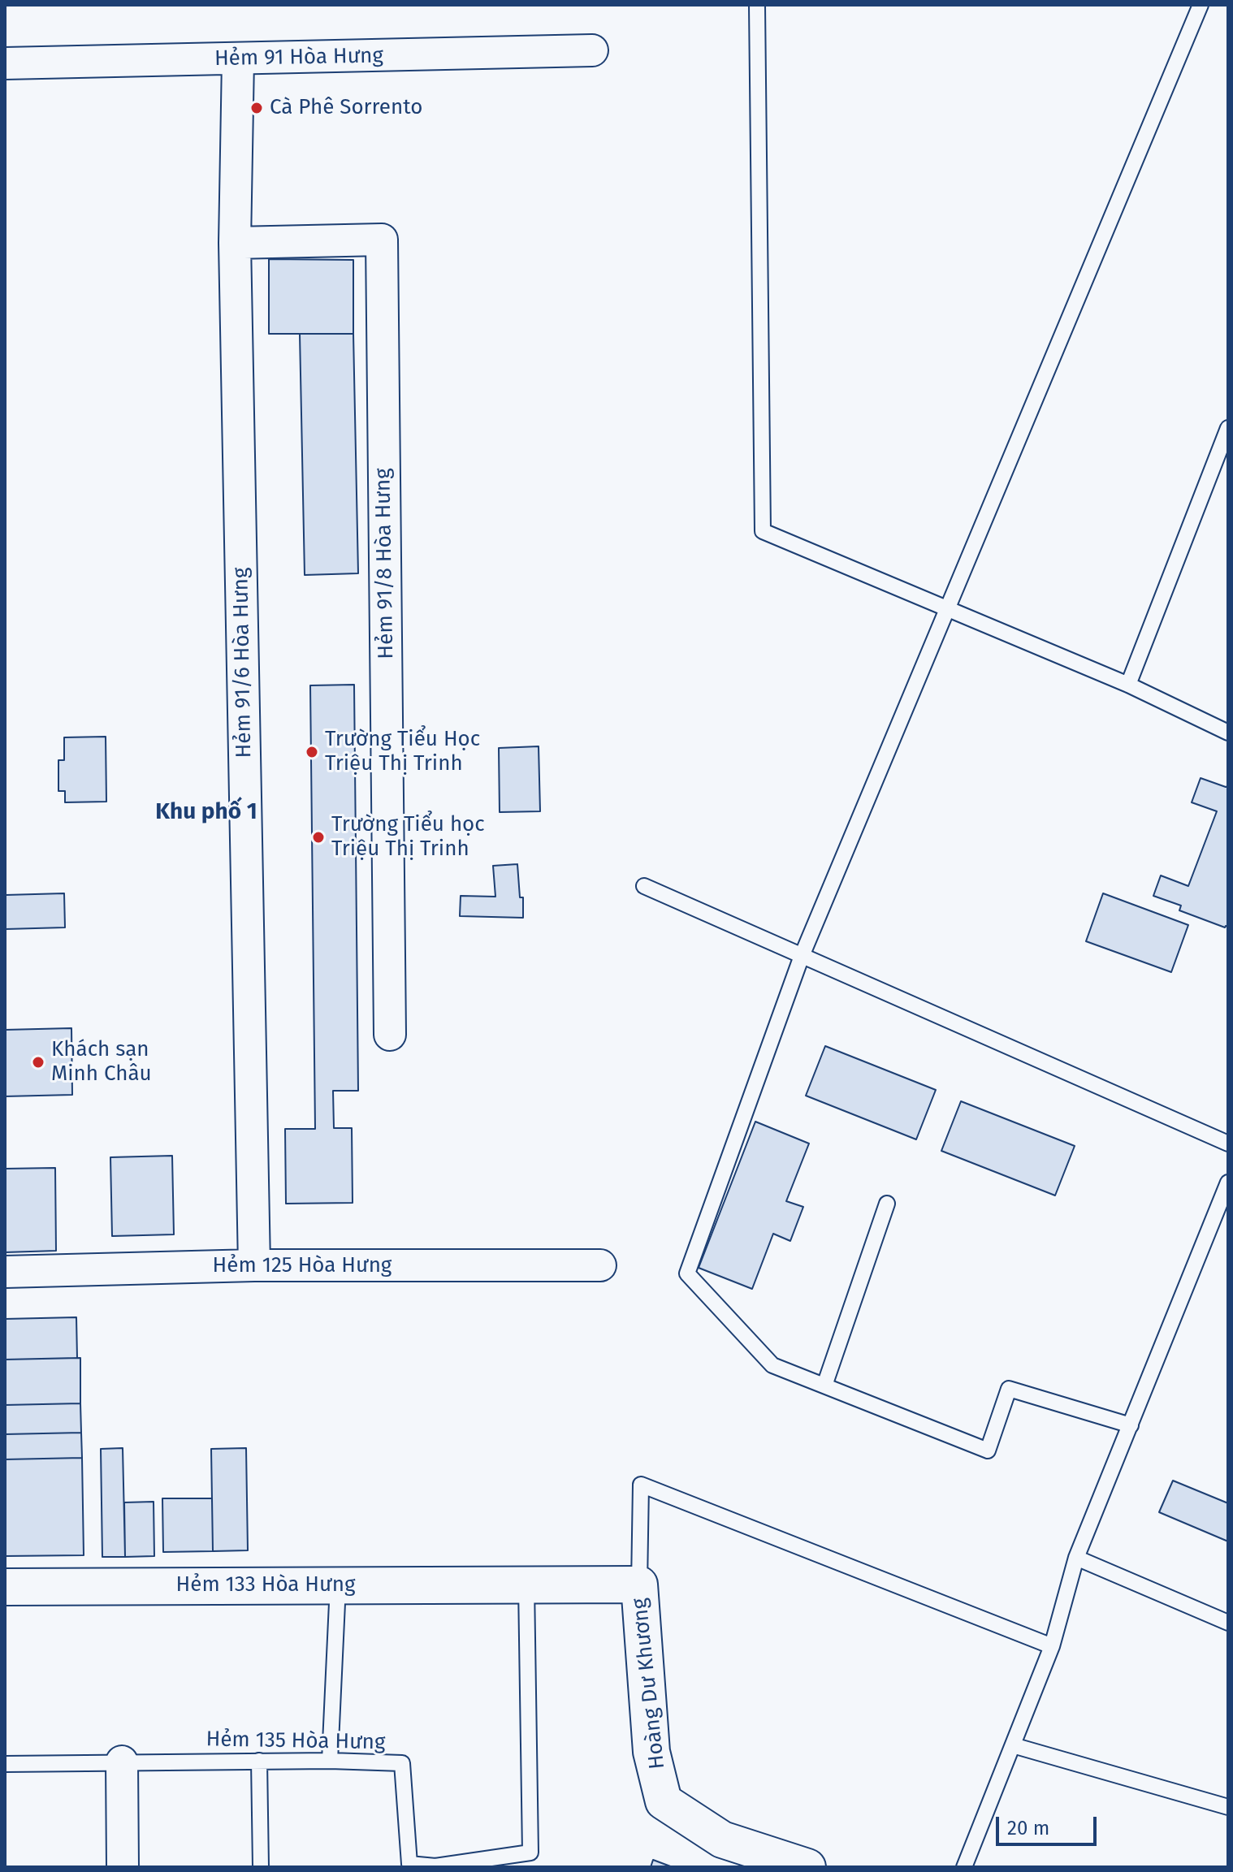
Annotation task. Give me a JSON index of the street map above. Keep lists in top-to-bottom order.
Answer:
{
  "streets": {
    "street": [
      "Hẻm 91 Hòa Hưng",
      "Hẻm 91/8 Hòa Hưng",
      "Hẻm 91/6 Hòa Hưng",
      "Hẻm 125 Hòa Hưng",
      "Hẻm 133 Hòa Hưng",
      "Hoàng Dư Khương"
    ],
    "lane": ["Hẻm 135 Hòa Hưng"]
  },
  "crossings": [
    ["Hẻm 91 Hòa Hưng", "Hẻm 91/6 Hòa Hưng"],
    ["Hẻm 91/8 Hòa Hưng", "Hẻm 91/6 Hòa Hưng"],
    ["Hẻm 91/6 Hòa Hưng", "Hẻm 125 Hòa Hưng"],
    ["Hẻm 133 Hòa Hưng", "Hoàng Dư Khương"],
    ["Hẻm 133 Hòa Hưng", "Hẻm 135 Hòa Hưng"]
  ],
  "districts": ["Khu phố 1"],
  "places": [
    "Cà Phê Sorrento",
    "Trường Tiểu Học Triệu Thị Trinh",
    "Trường Tiểu học Triệu Thị Trinh",
    "Khách sạn Minh Châu"
  ],
  "scale_bar": "20 m"
}
